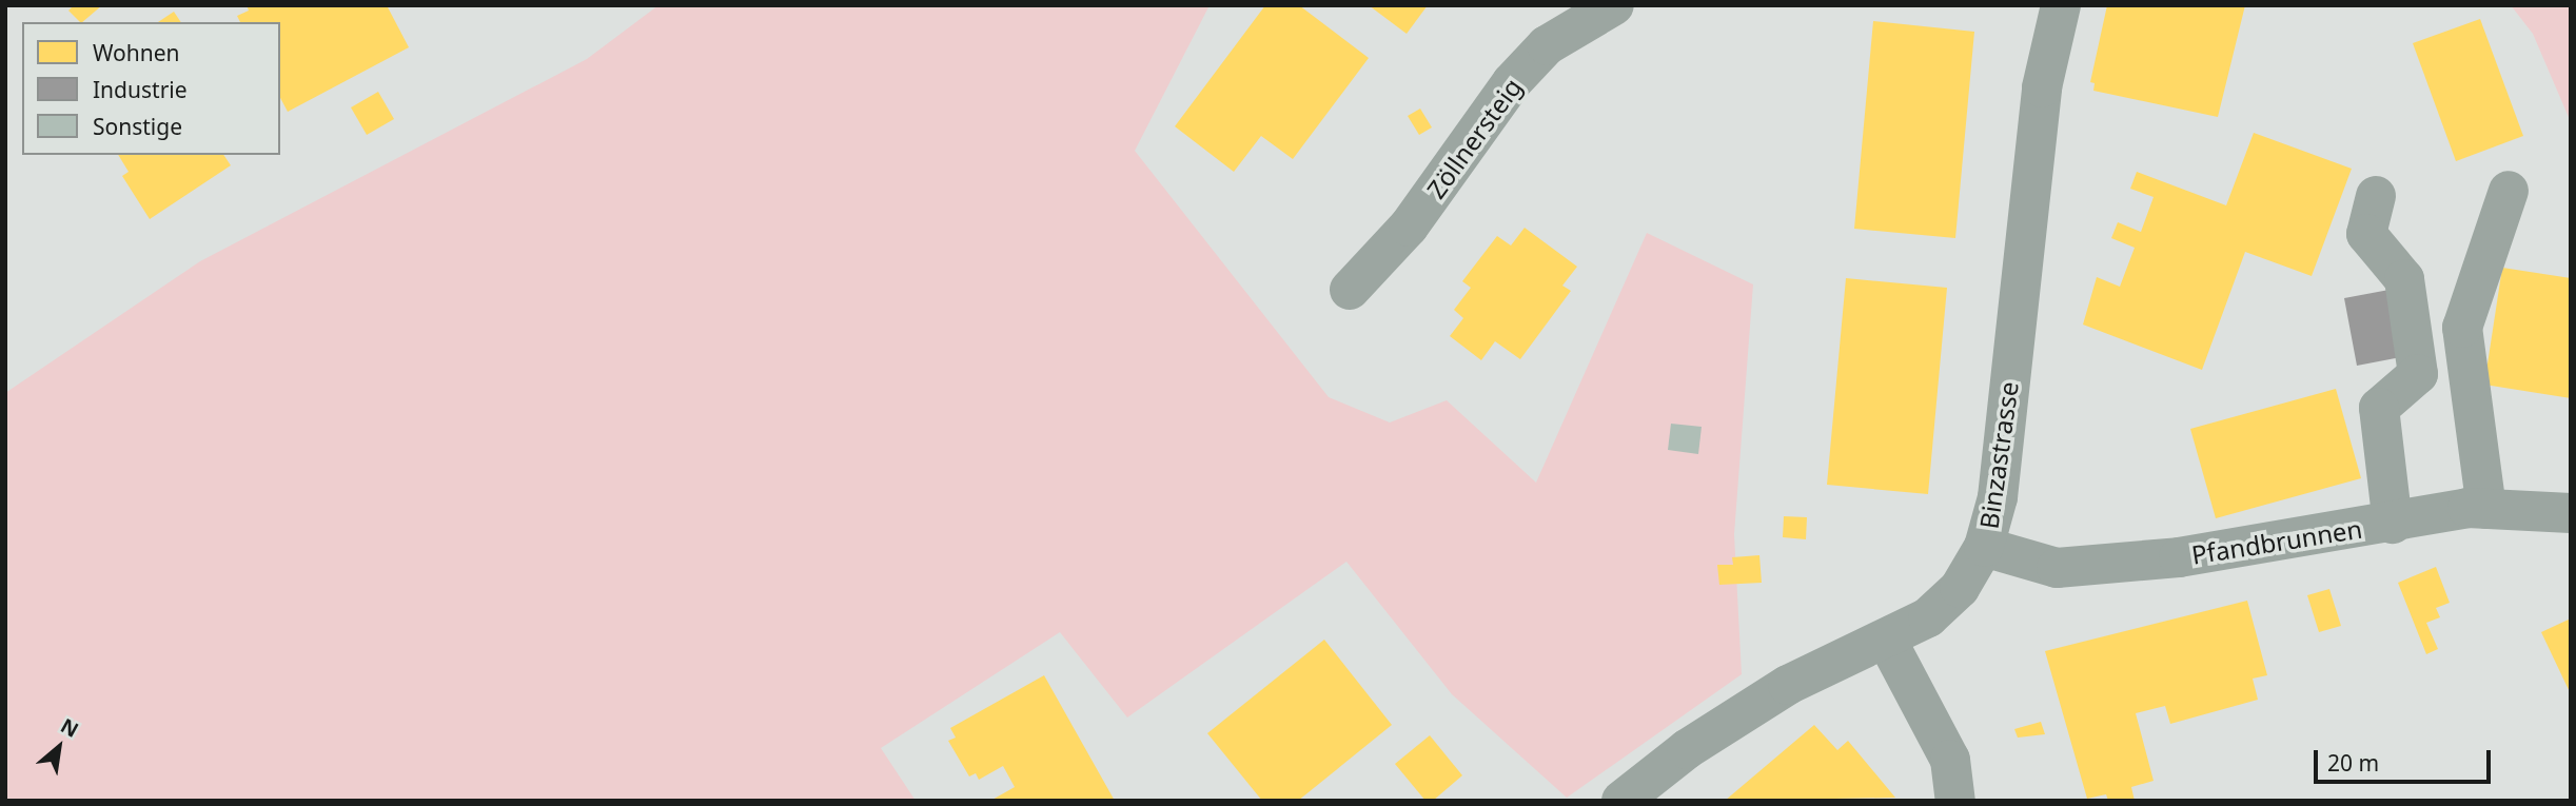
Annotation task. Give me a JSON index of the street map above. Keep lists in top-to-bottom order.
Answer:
{
  "streets": {
    "street": ["Zöllnersteig", "Binzastrasse", "Pfandbrunnen"]
  },
  "crossings": [
    ["Binzastrasse", "Pfandbrunnen"]
  ],
  "legend": ["Wohnen", "Industrie", "Sonstige"],
  "scale_bar": "20 m",
  "north": "top right"
}
